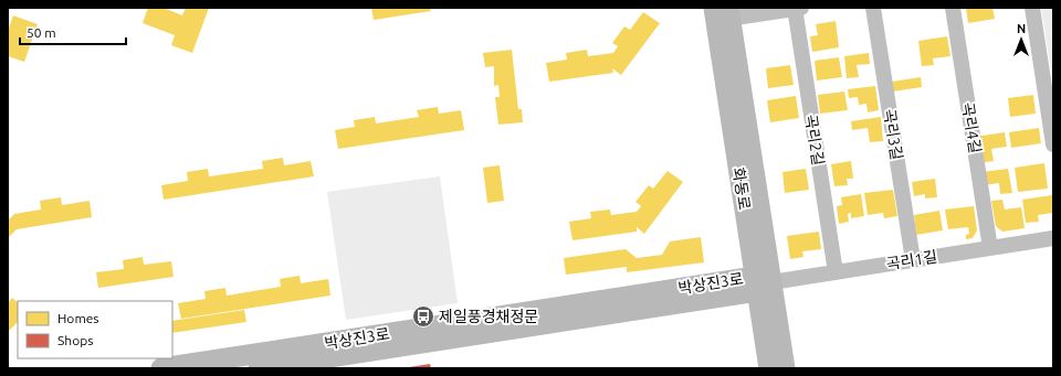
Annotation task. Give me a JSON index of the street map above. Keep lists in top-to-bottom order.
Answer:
{
  "streets": {
    "street": [
      "곡리4길",
      "곡리3길",
      "곡리2길",
      "화동로",
      "곡리1길",
      "박상진3로"
    ]
  },
  "crossings": [
    ["곡리4길", "곡리1길"],
    ["곡리3길", "곡리1길"],
    ["곡리2길", "곡리1길"],
    ["화동로", "곡리1길"],
    ["화동로", "박상진3로"],
    ["곡리1길", "박상진3로"]
  ],
  "places": {
    "bus stop": ["제일풍경채정문"]
  },
  "legend": ["Homes", "Shops"],
  "scale_bar": "50 m",
  "north": "top"
}
